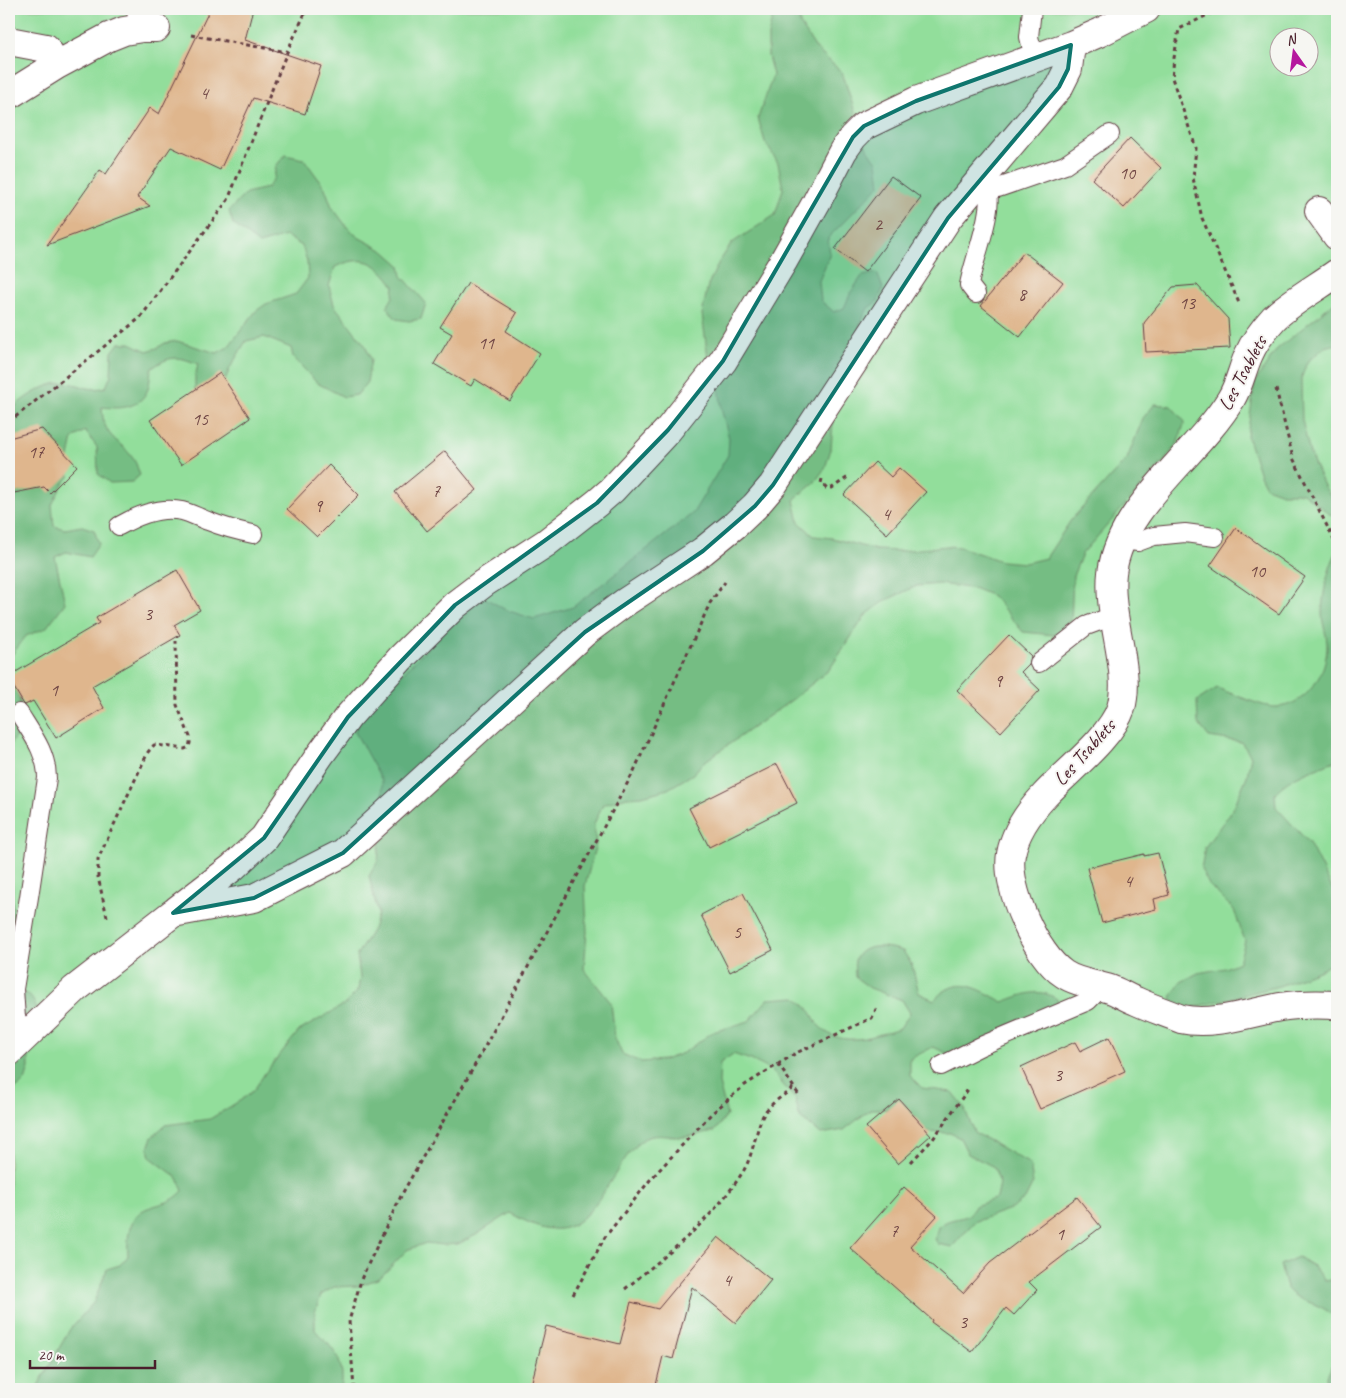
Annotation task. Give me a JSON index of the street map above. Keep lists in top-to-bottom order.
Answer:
{
  "streets": {
    "street": ["Les Tsablets"]
  },
  "house_numbers": [
    "4",
    "10",
    "2",
    "8",
    "13",
    "11",
    "15",
    "17",
    "7",
    "9",
    "4",
    "10",
    "3",
    "9",
    "1",
    "4",
    "5",
    "3",
    "7",
    "1",
    "4",
    "3"
  ],
  "scale_bar": "20 m",
  "north": "top"
}
